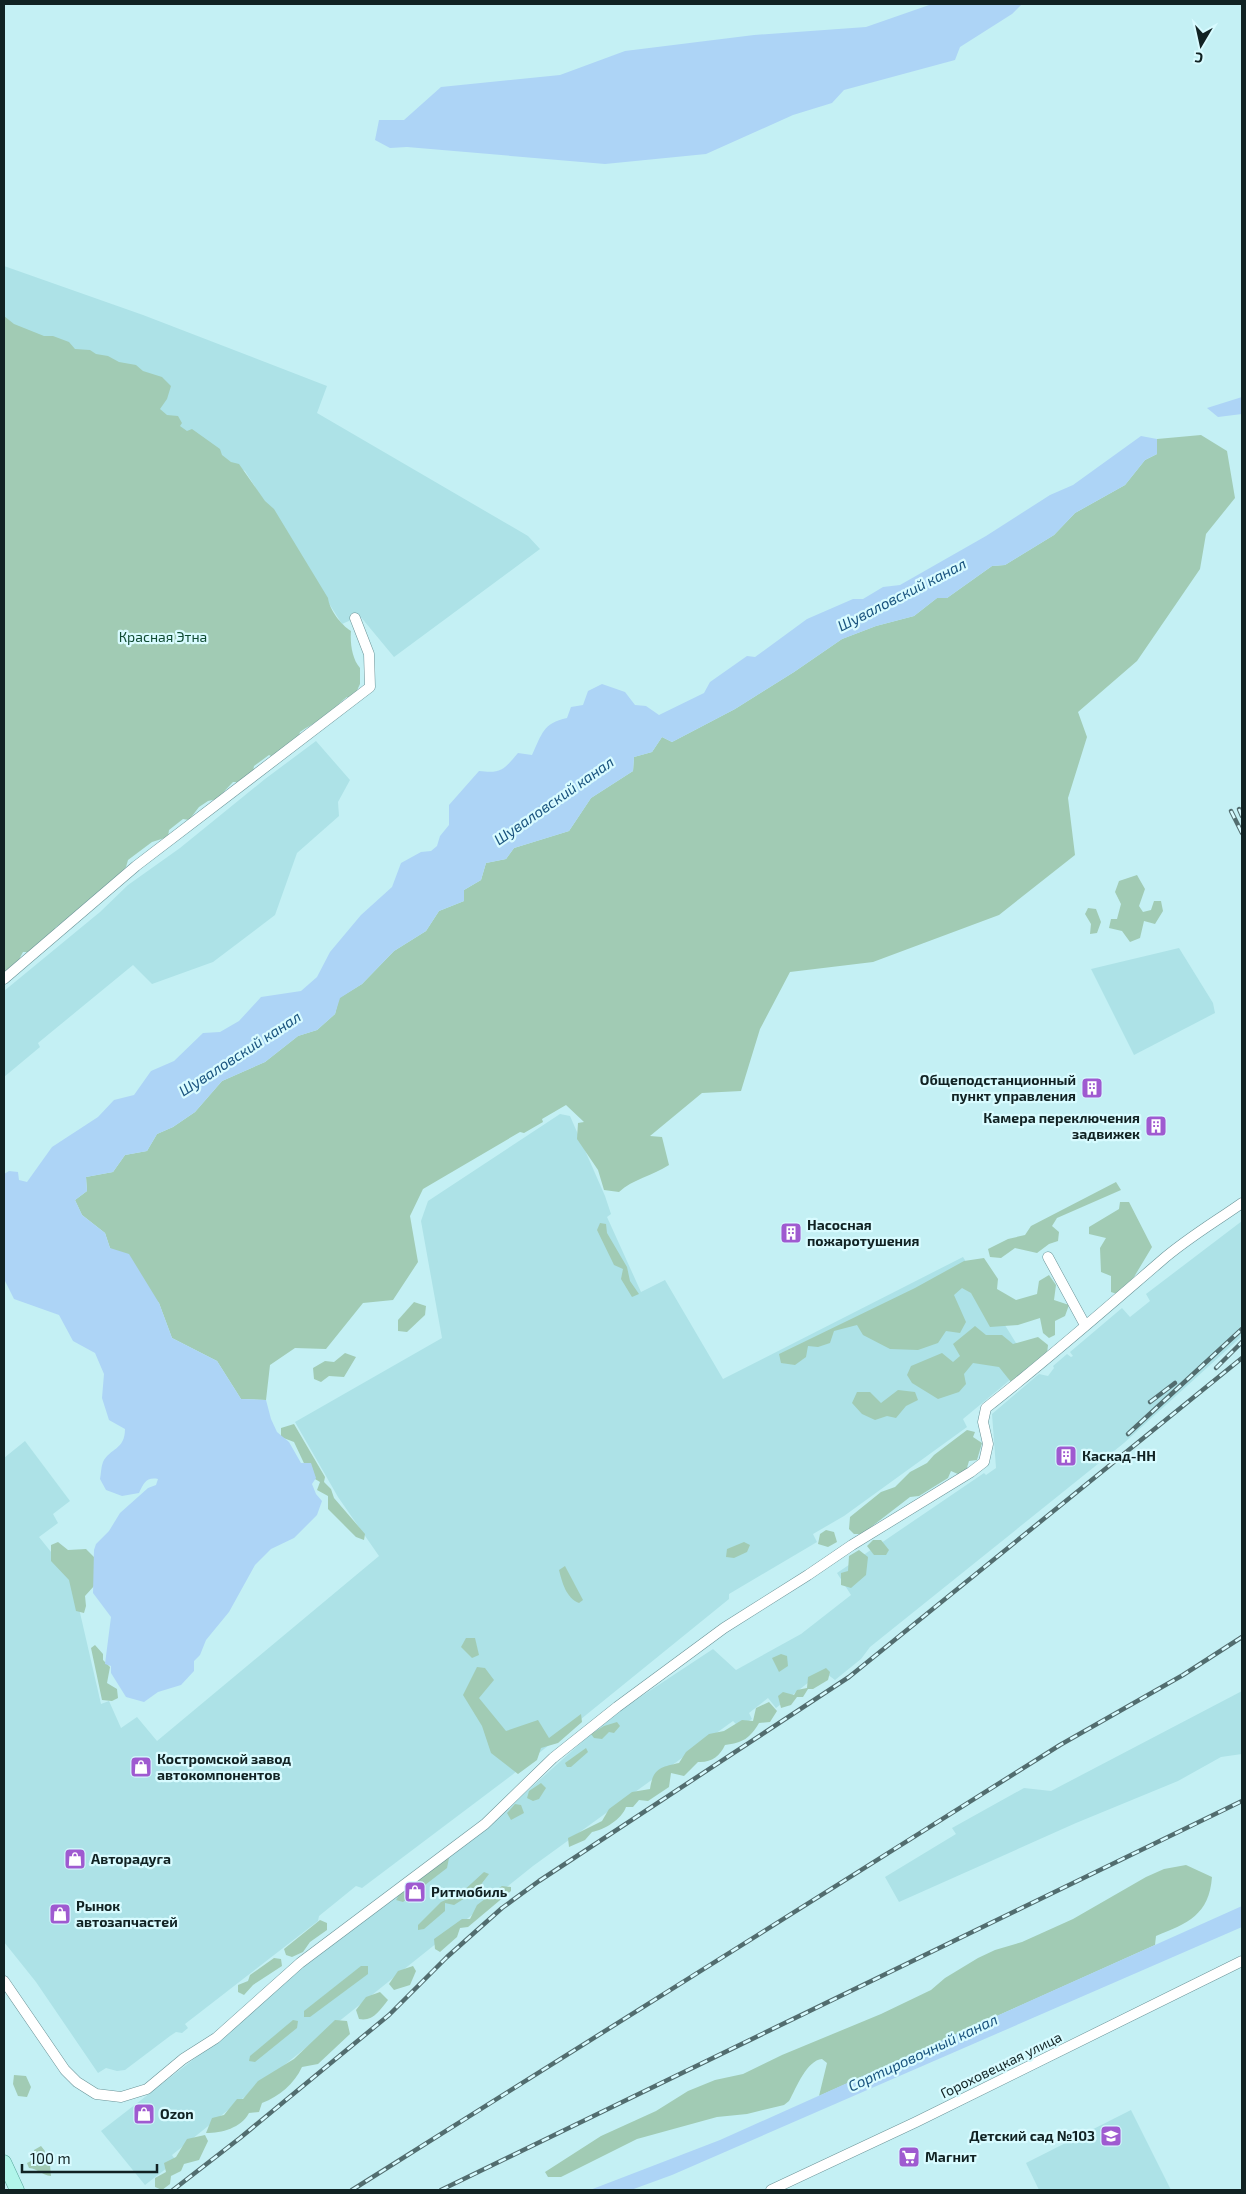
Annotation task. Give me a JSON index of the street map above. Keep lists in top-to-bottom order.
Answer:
{
  "streets": {
    "street": ["Гороховецкая улица"]
  },
  "water": ["Шуваловский канал", "Сортировочный канал"],
  "parks": ["Красная Этна"],
  "places": {
    "building": [
      "Общеподстанционный пункт управления",
      "Камера переключения задвижек",
      "Насосная пожаротушения",
      "Каскад-НН"
    ],
    "shop": [
      "Костромской завод автокомпонентов",
      "Авторадуга",
      "Ритмобиль",
      "Рынок автозапчастей",
      "Ozon"
    ],
    "school or university": ["Детский сад №103"],
    "supermarket": ["Магнит"]
  },
  "scale_bar": "100 m",
  "north": "bottom"
}
